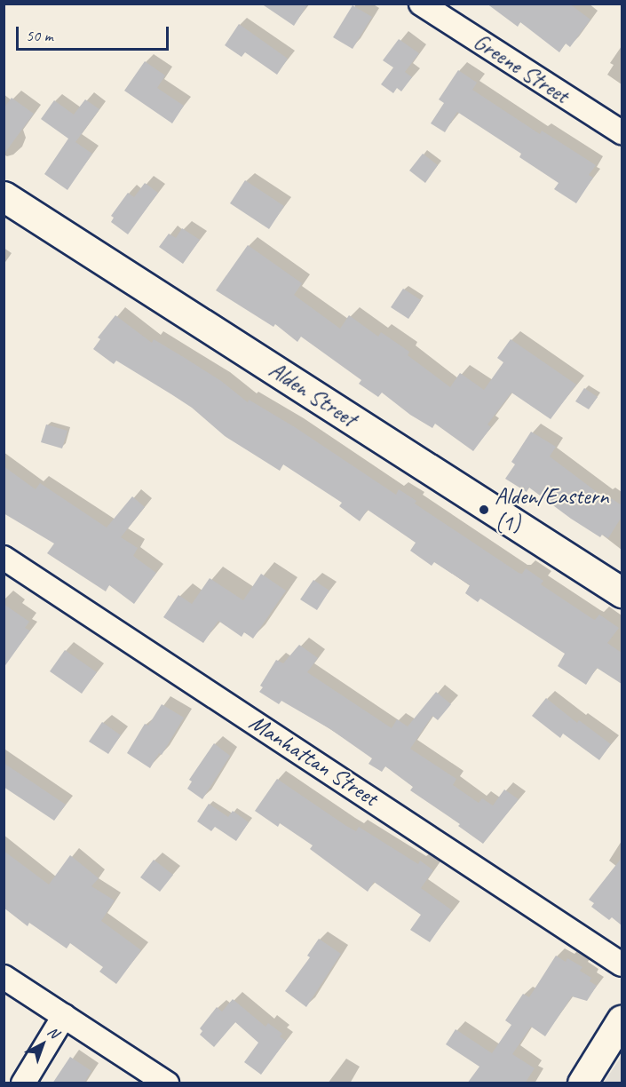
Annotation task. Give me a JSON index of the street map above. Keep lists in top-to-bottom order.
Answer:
{
  "streets": {
    "main road": ["Alden Street"],
    "street": ["Greene Street", "Manhattan Street"]
  },
  "places": ["Alden/Eastern (1)"],
  "scale_bar": "50 m",
  "north": "top right"
}
